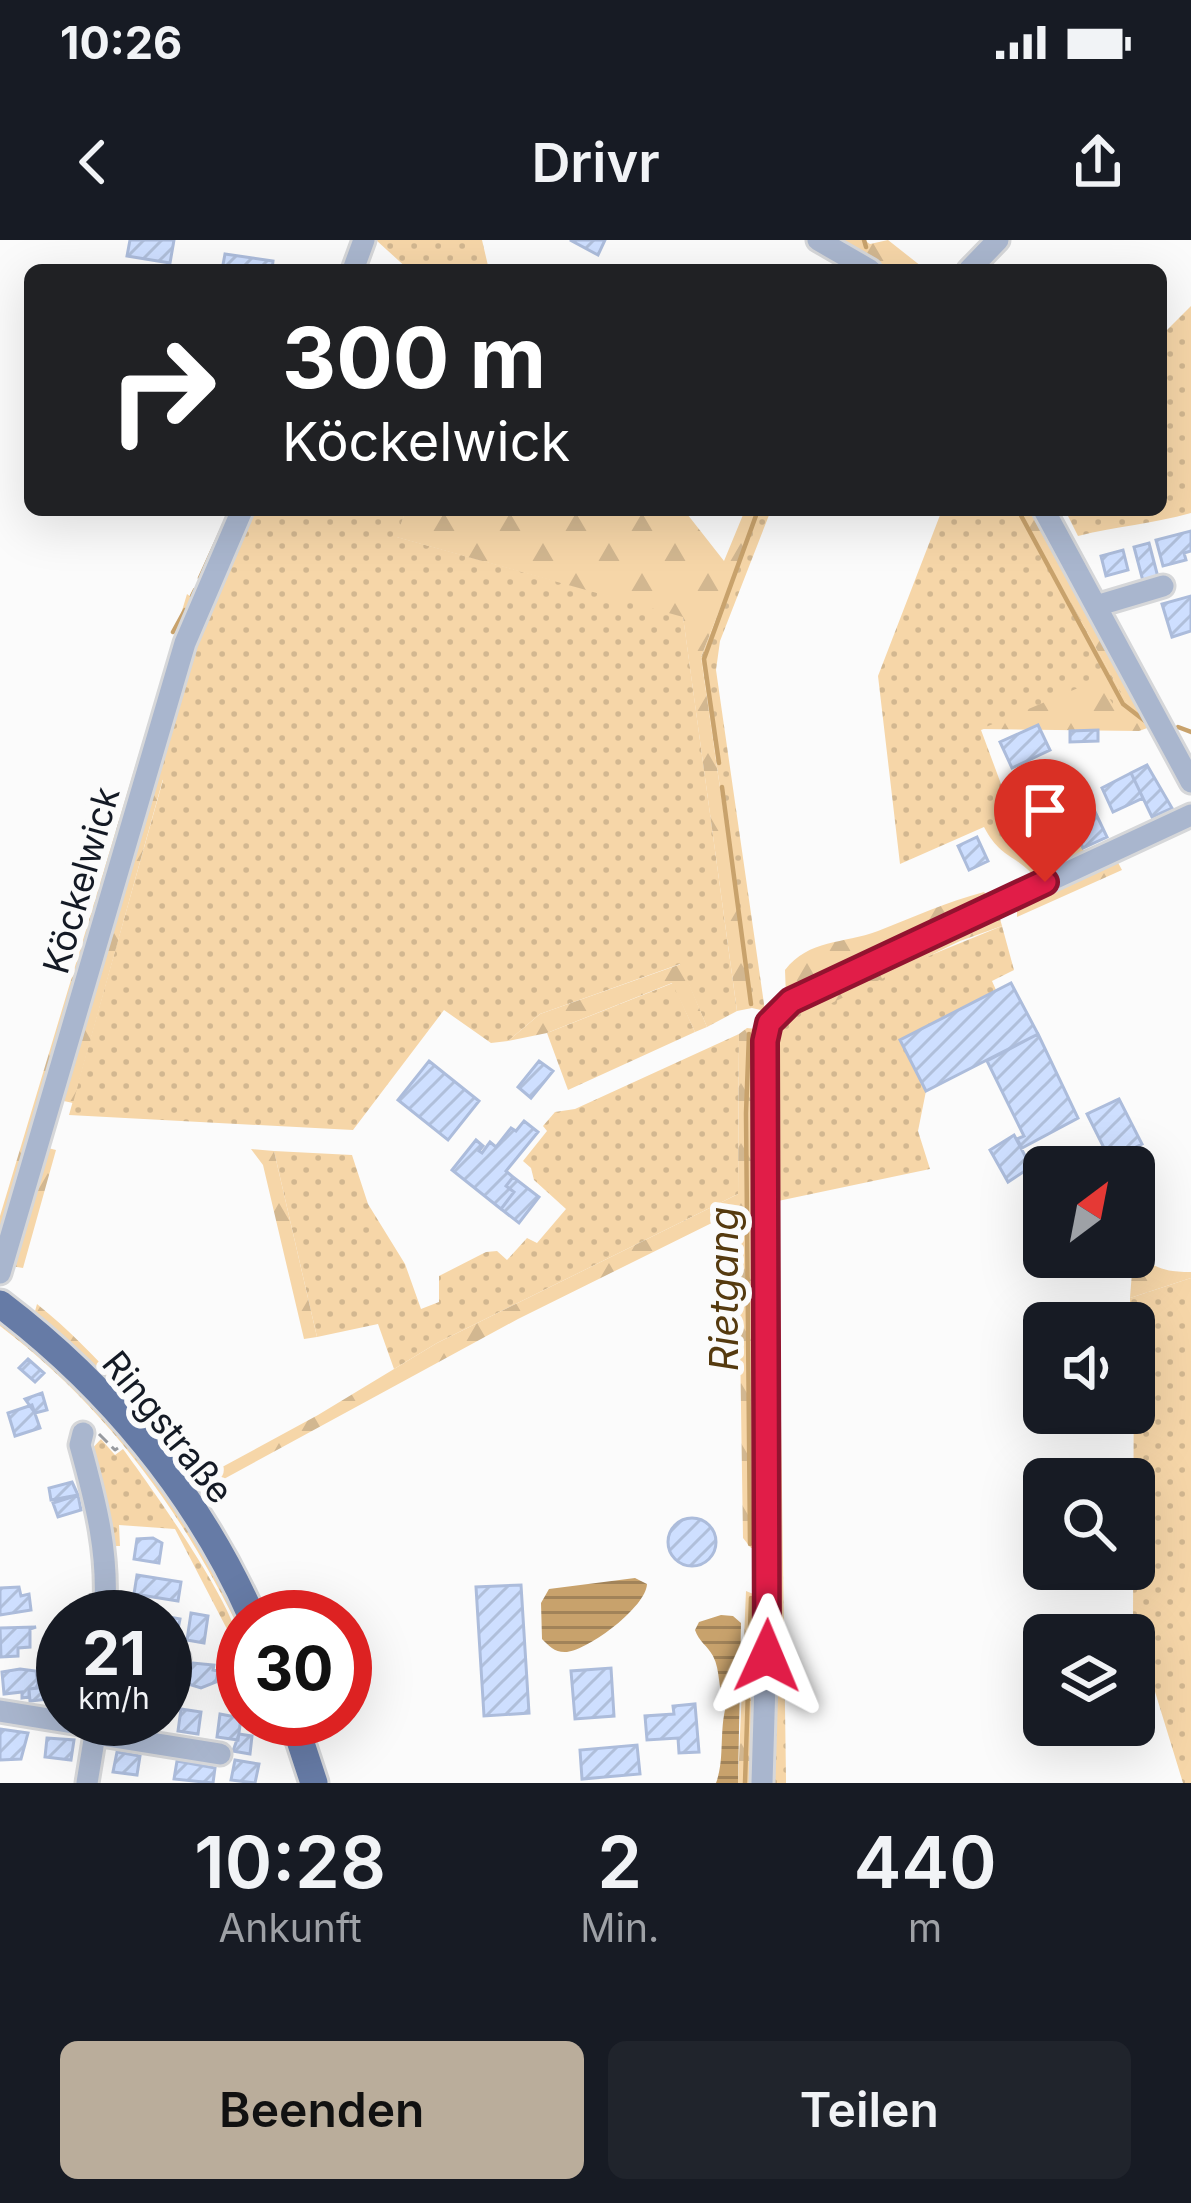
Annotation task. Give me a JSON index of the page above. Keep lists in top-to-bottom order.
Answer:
{
  "streets": {
    "main road": ["Ringstraße"],
    "street": ["Köckelwick"]
  },
  "water": ["Rietgang"],
  "north": "top right",
  "page": {
    "status": "10:26",
    "header": "Drivr",
    "turn": ["300 m", "Köckelwick"],
    "speed": "21 km/h",
    "limit": "30",
    "eta": [
      "10:28",
      "Ankunft",
      "2",
      "Min.",
      "440",
      "m"
    ],
    "buttons": ["Beenden", "Teilen"]
  }
}
